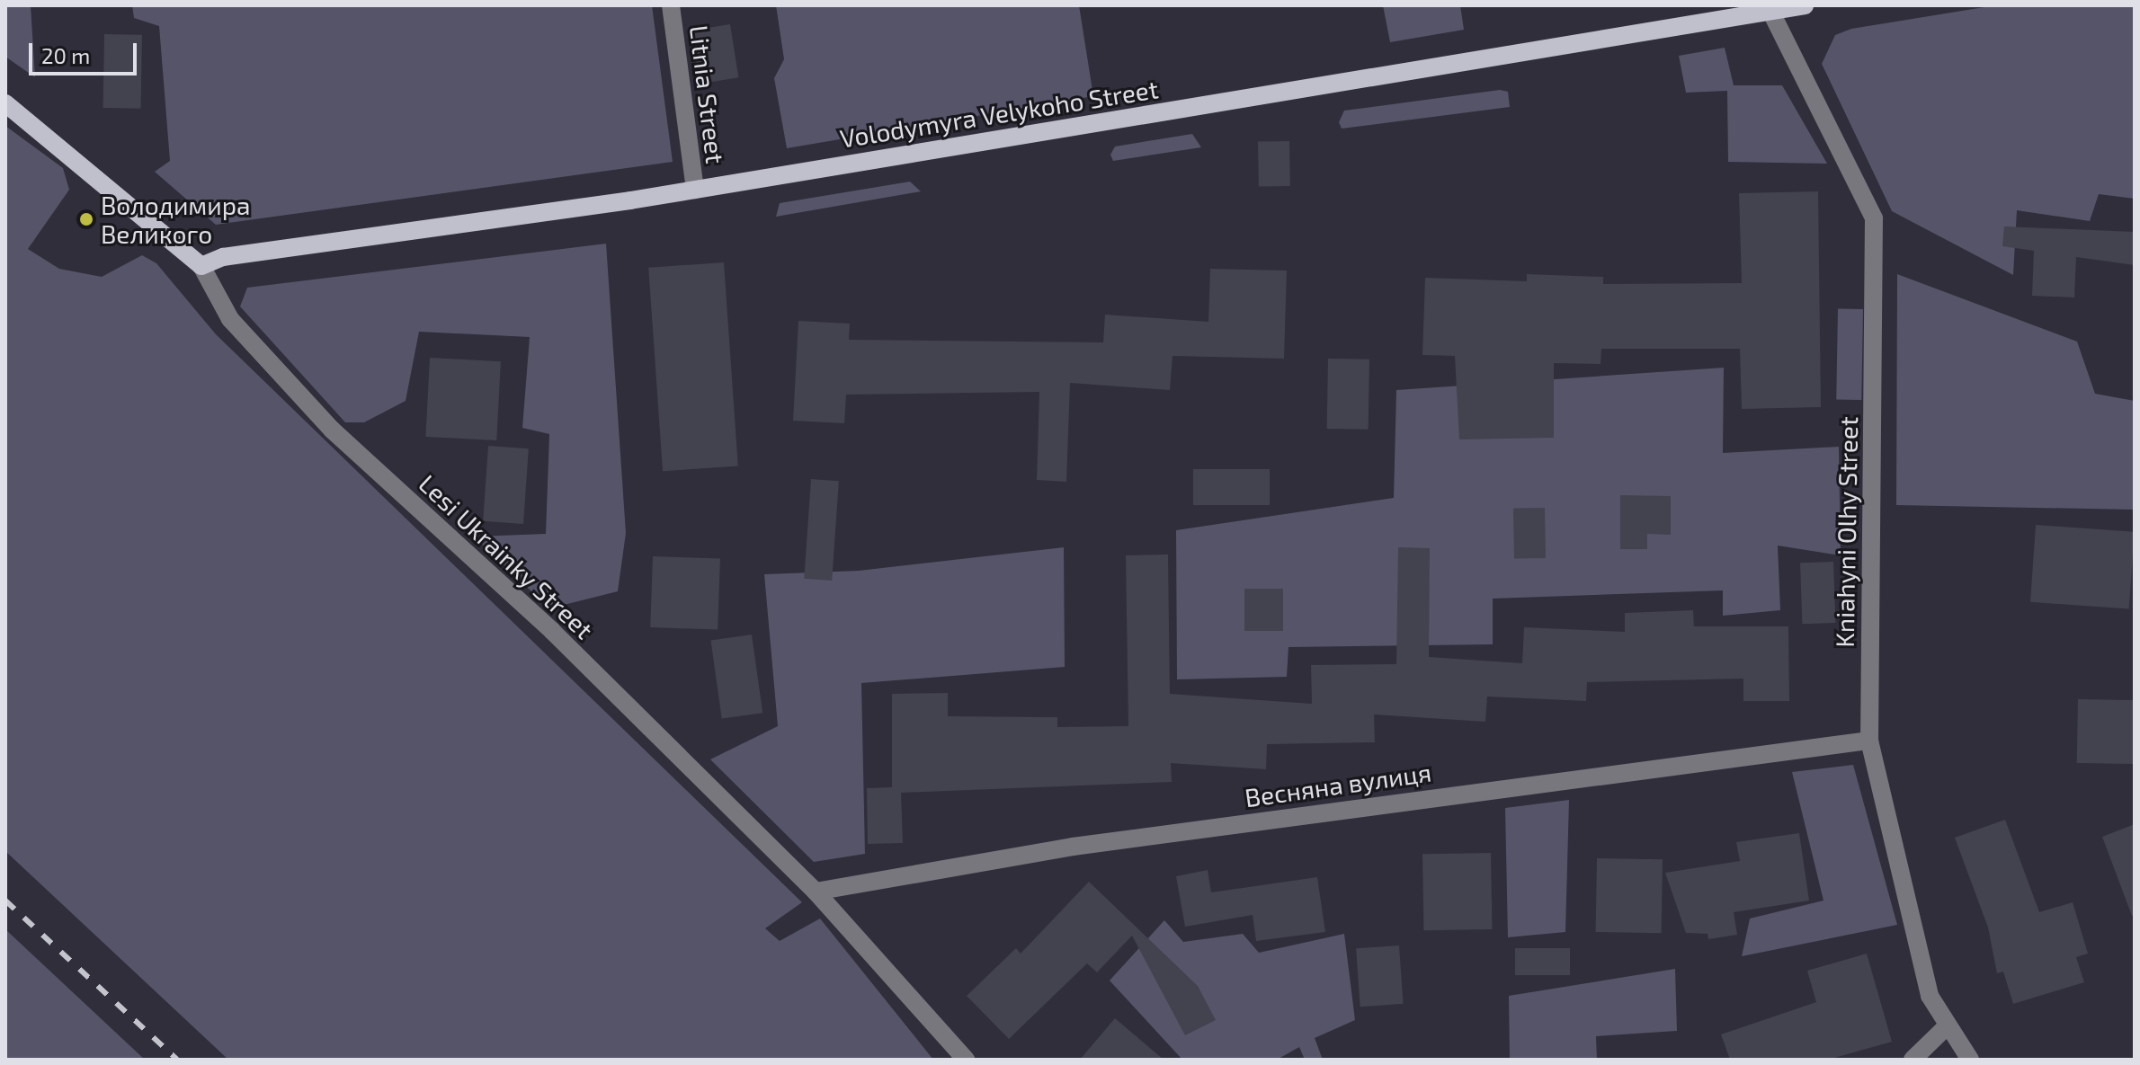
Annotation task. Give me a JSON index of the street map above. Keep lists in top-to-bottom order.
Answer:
{
  "streets": {
    "main road": ["Volodymyra Velykoho Street", "Lesi Ukrainky Street"],
    "street": ["Litnia Street", "Kniahyni Olhy Street", "Весняна вулиця"]
  },
  "crossings": [
    ["Litnia Street", "Volodymyra Velykoho Street"],
    ["Volodymyra Velykoho Street", "Kniahyni Olhy Street"],
    ["Volodymyra Velykoho Street", "Lesi Ukrainky Street"],
    ["Kniahyni Olhy Street", "Весняна вулиця"],
    ["Lesi Ukrainky Street", "Весняна вулиця"]
  ],
  "places": ["Володимира Великого"],
  "scale_bar": "20 m"
}
